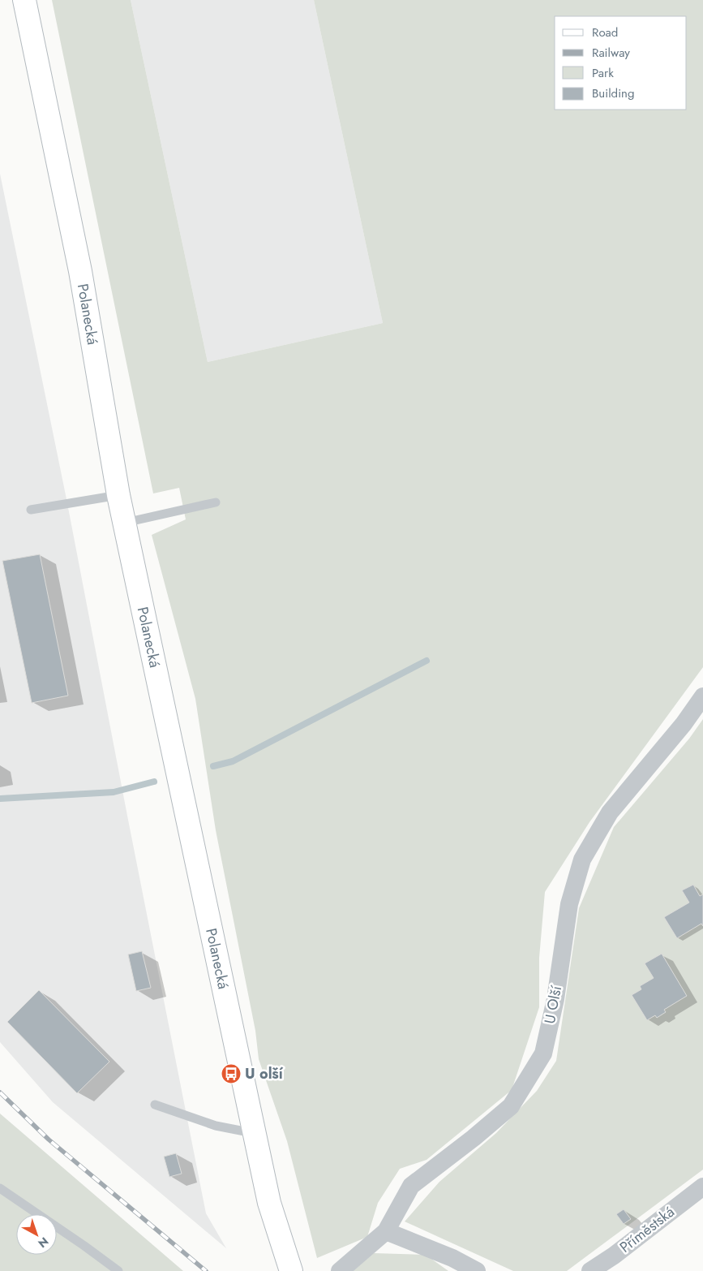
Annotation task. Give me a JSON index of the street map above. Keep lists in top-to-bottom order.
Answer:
{
  "streets": {
    "street": ["Polanecká", "U Olší", "Příměstská"]
  },
  "places": {
    "bus stop": ["U olší"]
  },
  "legend": [
    "Road",
    "Railway",
    "Park",
    "Building"
  ],
  "north": "bottom right"
}
